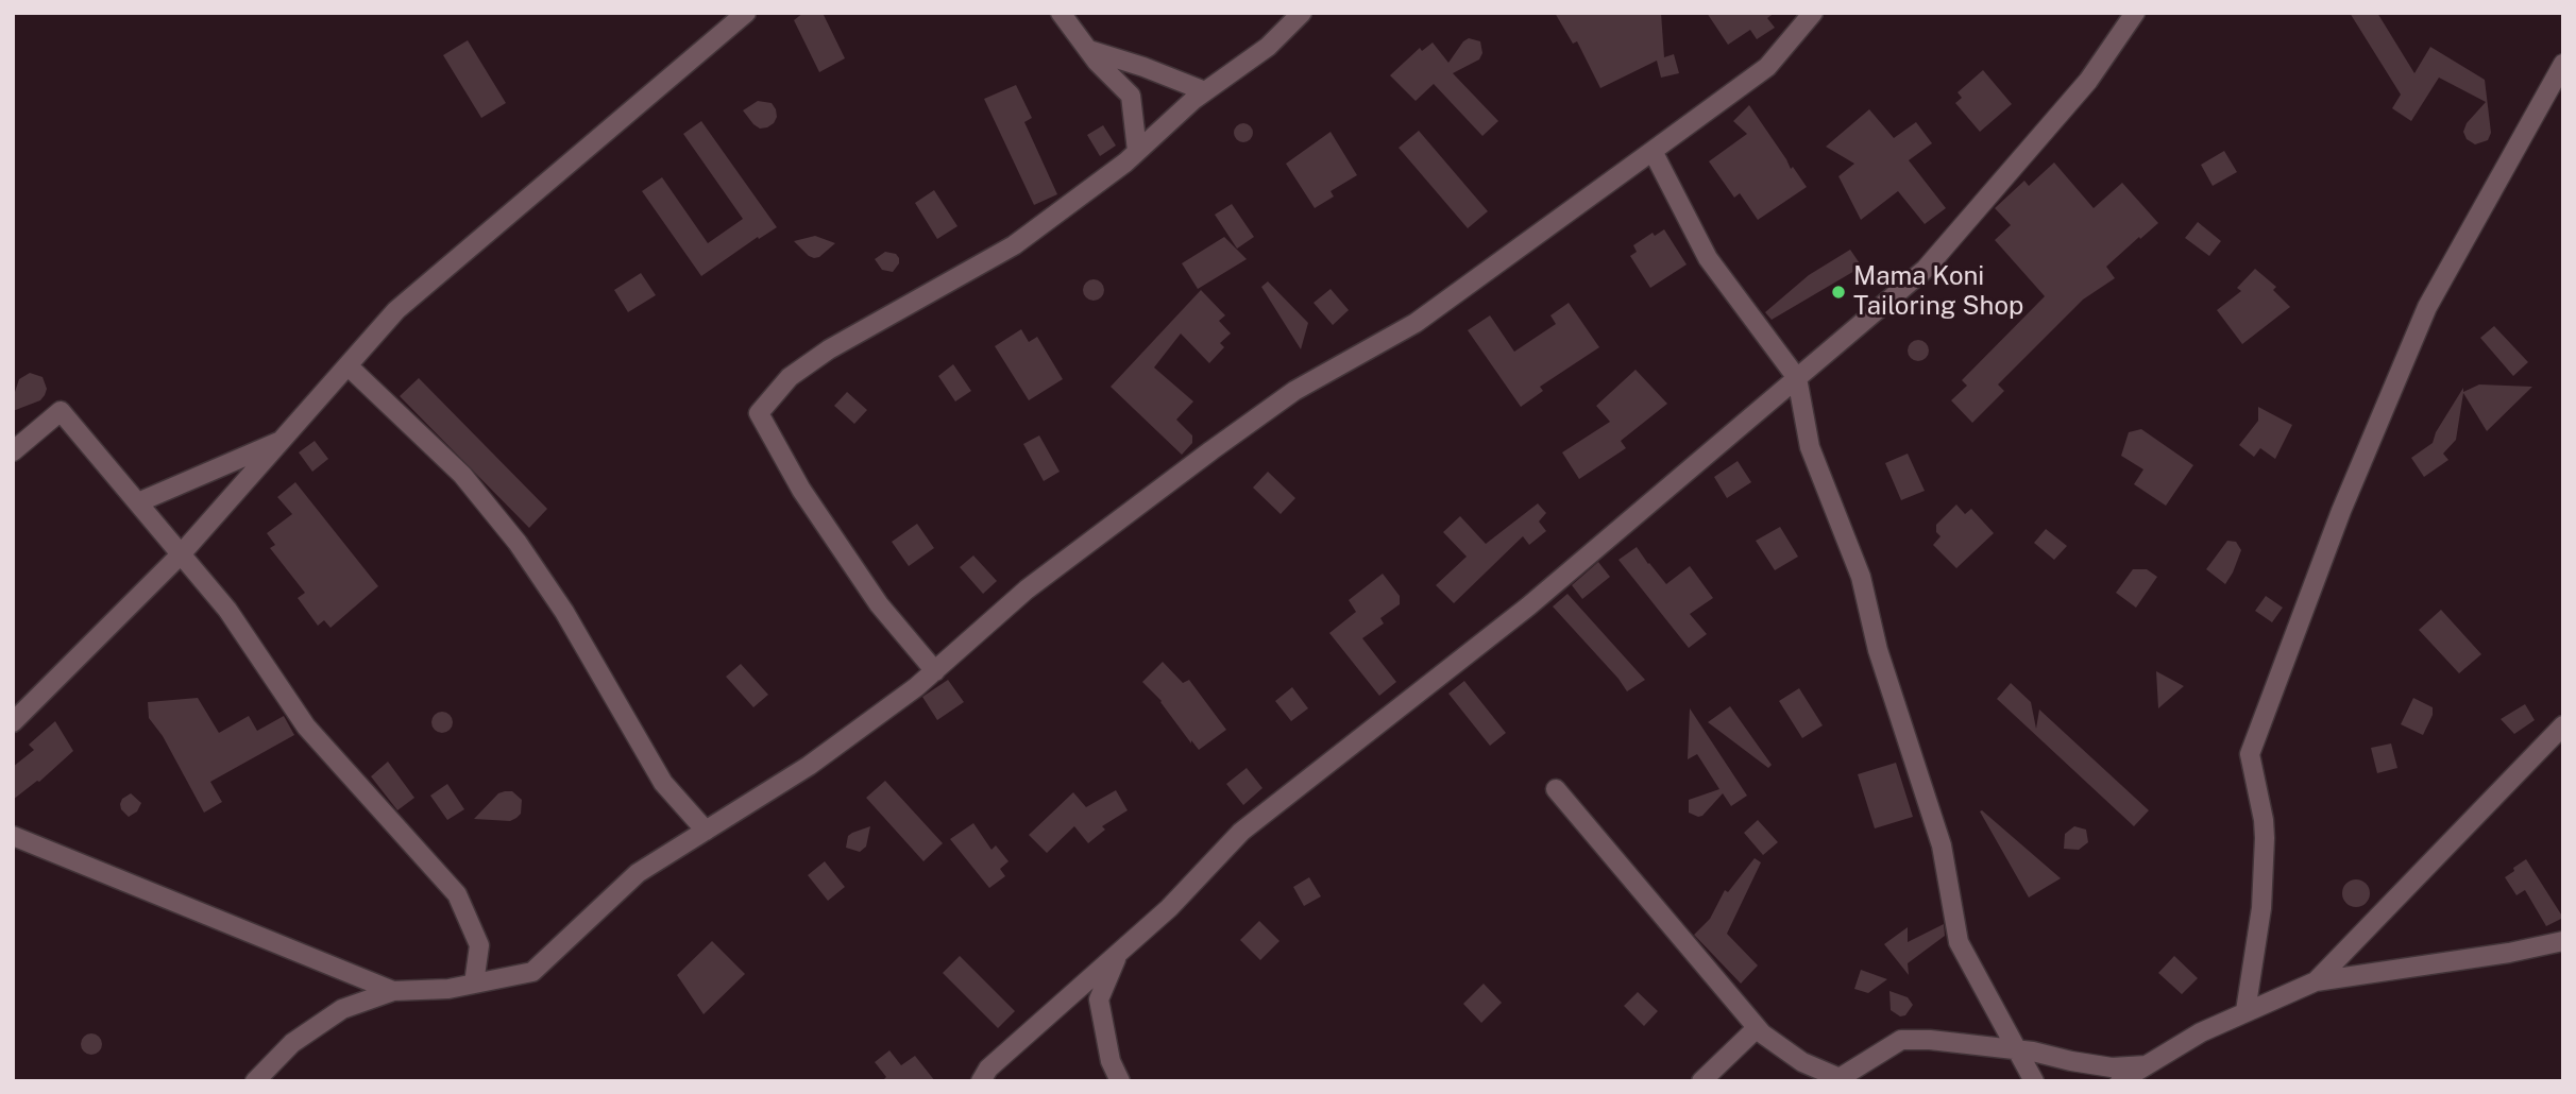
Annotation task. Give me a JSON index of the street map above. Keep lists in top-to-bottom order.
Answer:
{
  "places": ["Mama Koni Tailoring Shop"]
}
